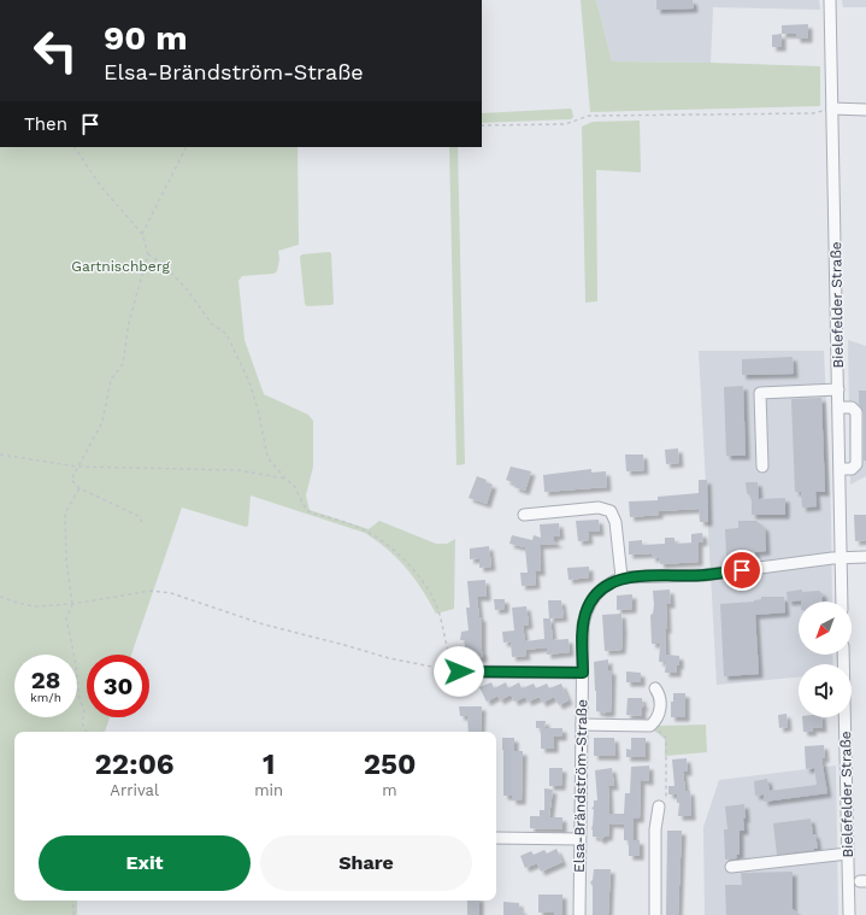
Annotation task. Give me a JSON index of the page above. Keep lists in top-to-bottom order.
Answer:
{
  "streets": {
    "street": ["Bielefelder Straße", "Elsa-Brändström-Straße"]
  },
  "crossings": [
    ["Bielefelder Straße", "Elsa-Brändström-Straße"]
  ],
  "parks": ["Gartnischberg"],
  "north": "bottom left",
  "page": {
    "turn": ["90 m", "Elsa-Brändström-Straße"],
    "then": "Then",
    "speed": "28 km/h",
    "limit": "30",
    "eta": [
      "22:06",
      "Arrival",
      "1",
      "min",
      "250",
      "m"
    ],
    "buttons": ["Exit", "Share"]
  }
}
